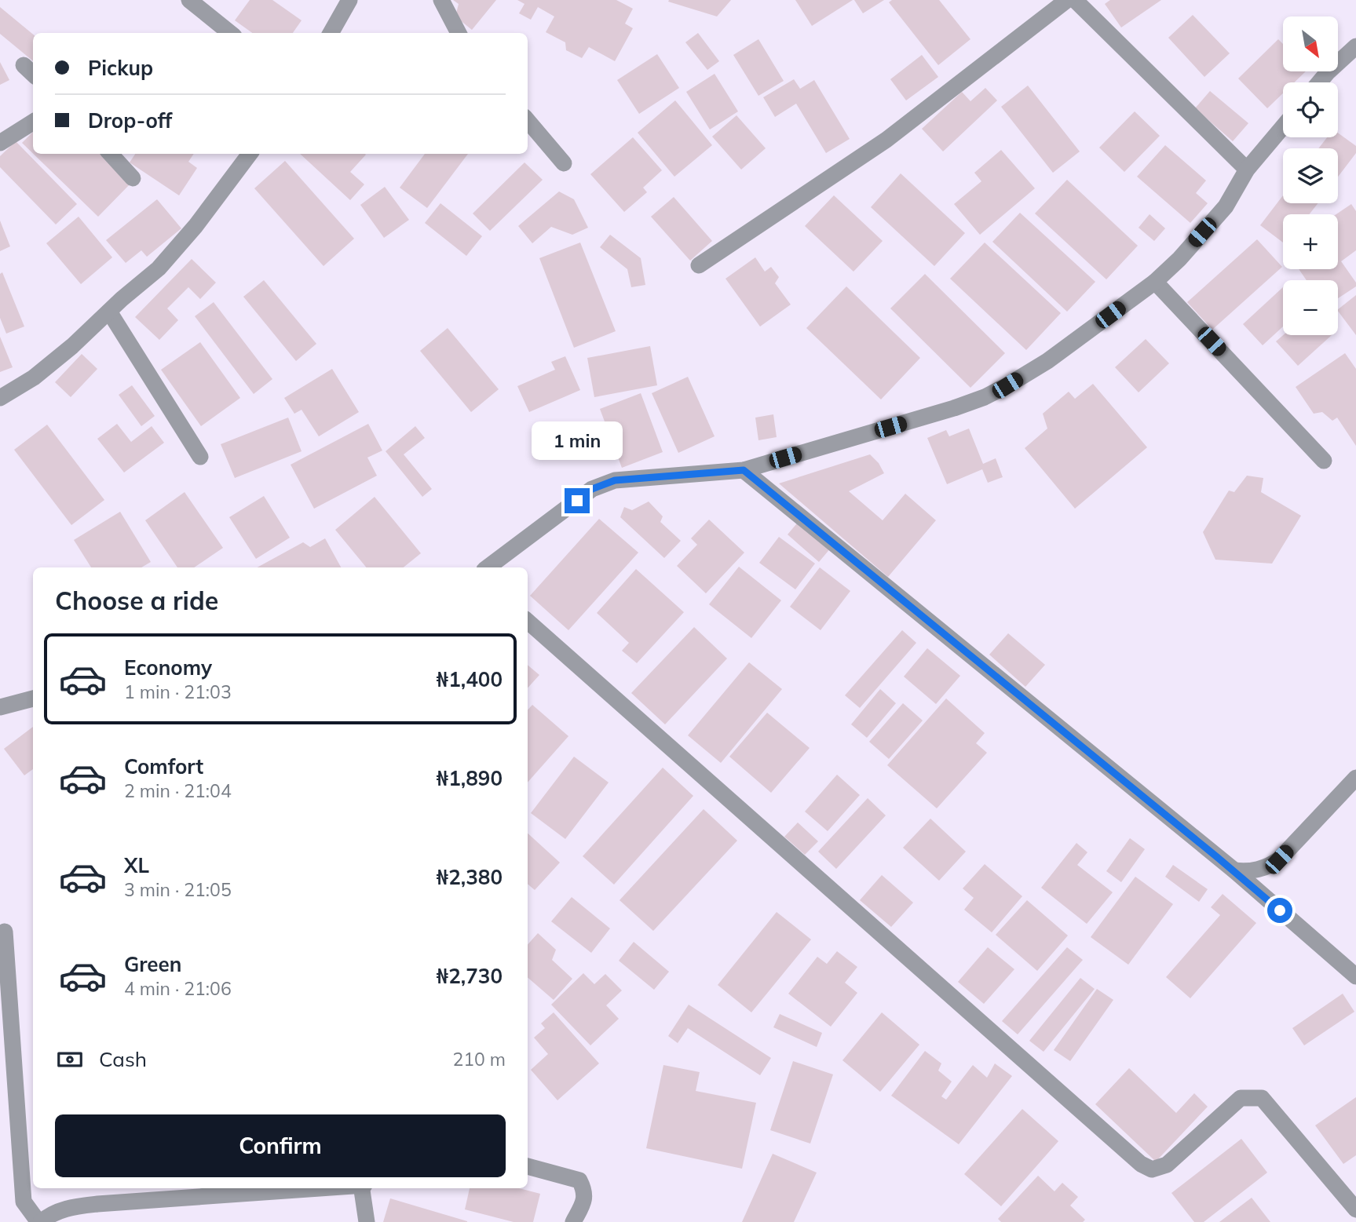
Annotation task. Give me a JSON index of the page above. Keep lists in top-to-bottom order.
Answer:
{
  "north": "bottom right",
  "page": {
    "map_buttons": ["+", "−"],
    "banner": ["Pickup", "Drop-off"],
    "bubble": "1 min",
    "heading": "Choose a ride",
    "list": [
      {
        "name": "Economy",
        "note": "1 min · 21:03",
        "value": "₦1,400"
      },
      {
        "name": "Comfort",
        "note": "2 min · 21:04",
        "value": "₦1,890"
      },
      {
        "name": "XL",
        "note": "3 min · 21:05",
        "value": "₦2,380"
      },
      {
        "name": "Green",
        "note": "4 min · 21:06",
        "value": "₦2,730"
      }
    ],
    "pay": ["Cash", "210 m"],
    "buttons": "Confirm"
  }
}
